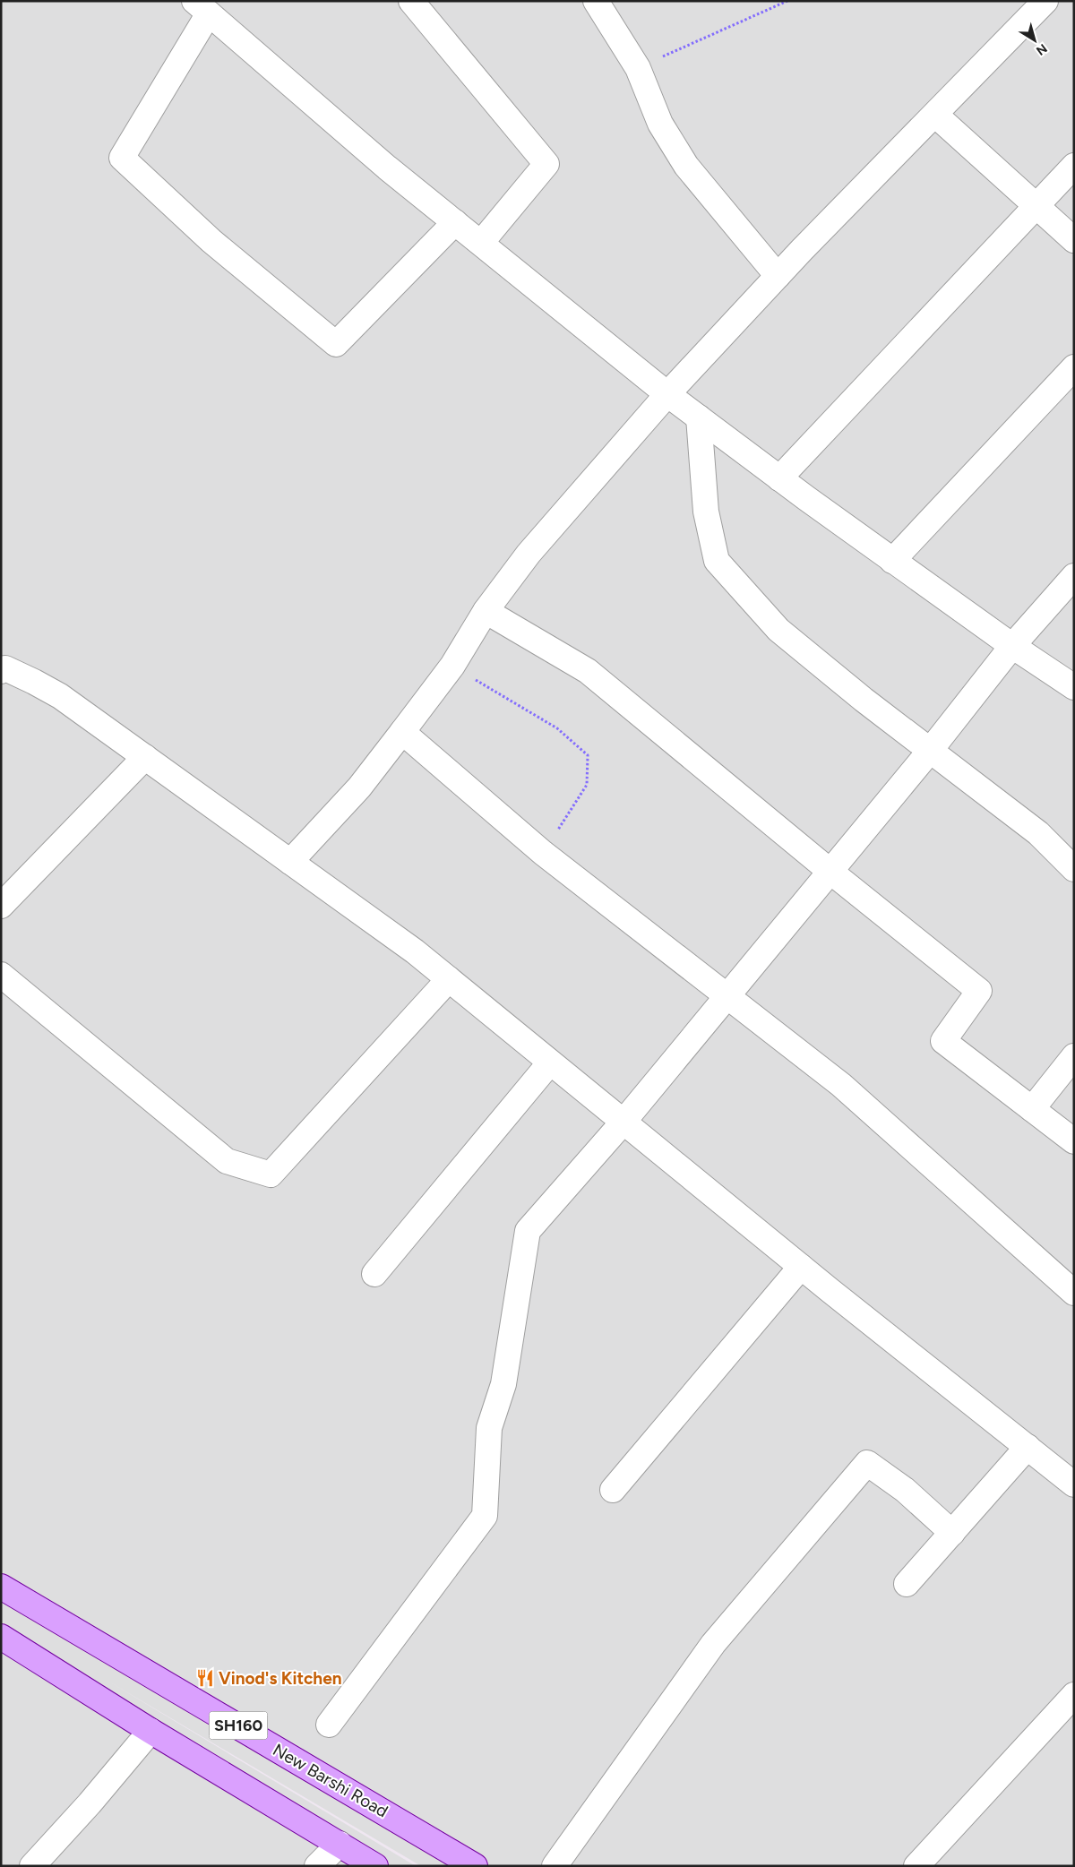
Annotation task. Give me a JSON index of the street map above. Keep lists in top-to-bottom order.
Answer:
{
  "streets": {
    "main road": ["SH160", "New Barshi Road"]
  },
  "places": {
    "restaurant": ["Vinod's Kitchen"]
  },
  "north": "bottom right"
}
